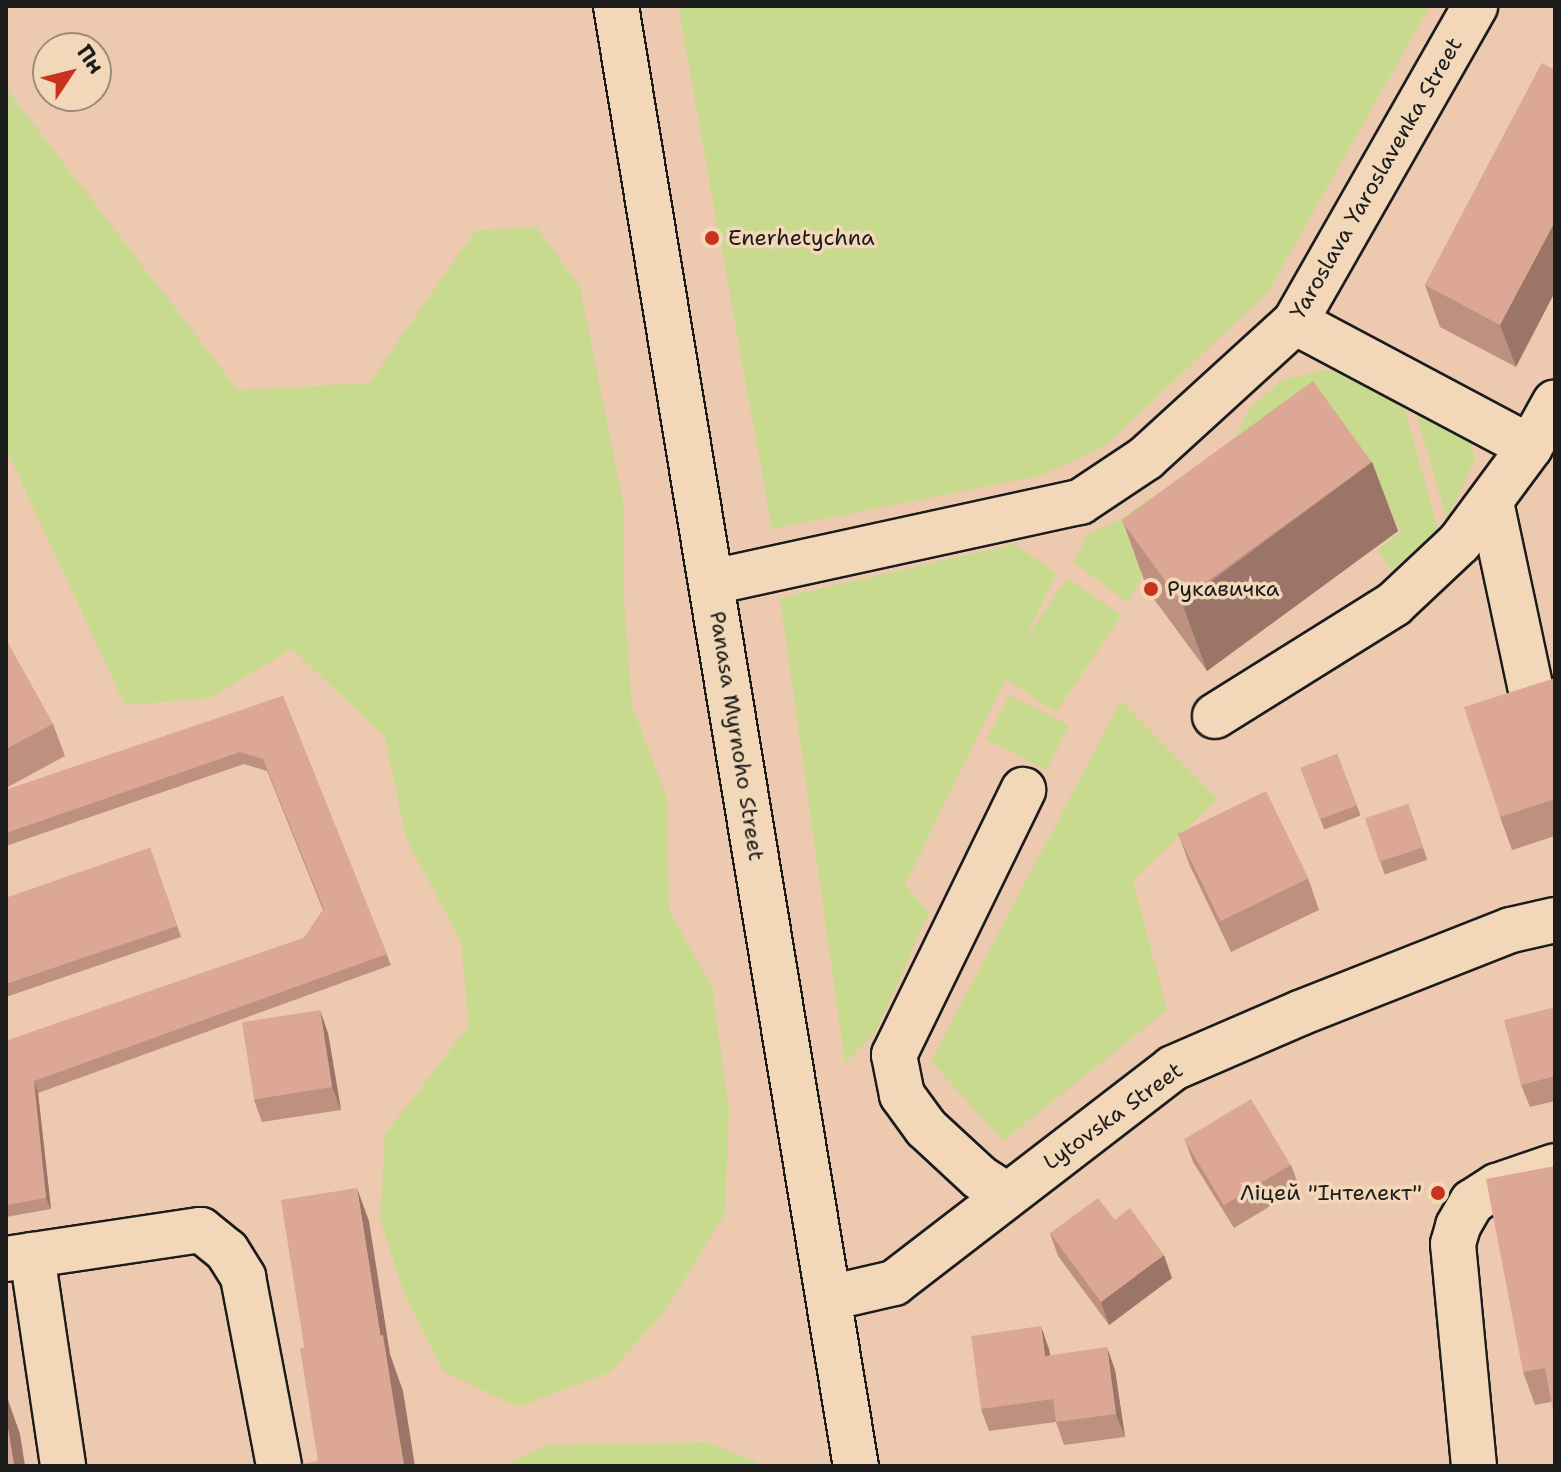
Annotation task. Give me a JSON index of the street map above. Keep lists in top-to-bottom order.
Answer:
{
  "streets": {
    "street": ["Yaroslava Yaroslavenka Street", "Panasa Myrnoho Street", "Lytovska Street"]
  },
  "crossings": [
    ["Yaroslava Yaroslavenka Street", "Panasa Myrnoho Street"],
    ["Panasa Myrnoho Street", "Lytovska Street"]
  ],
  "places": ["Enerhetychna", "Рукавичка", "Ліцей \"Інтелект\""],
  "north": "top right"
}
